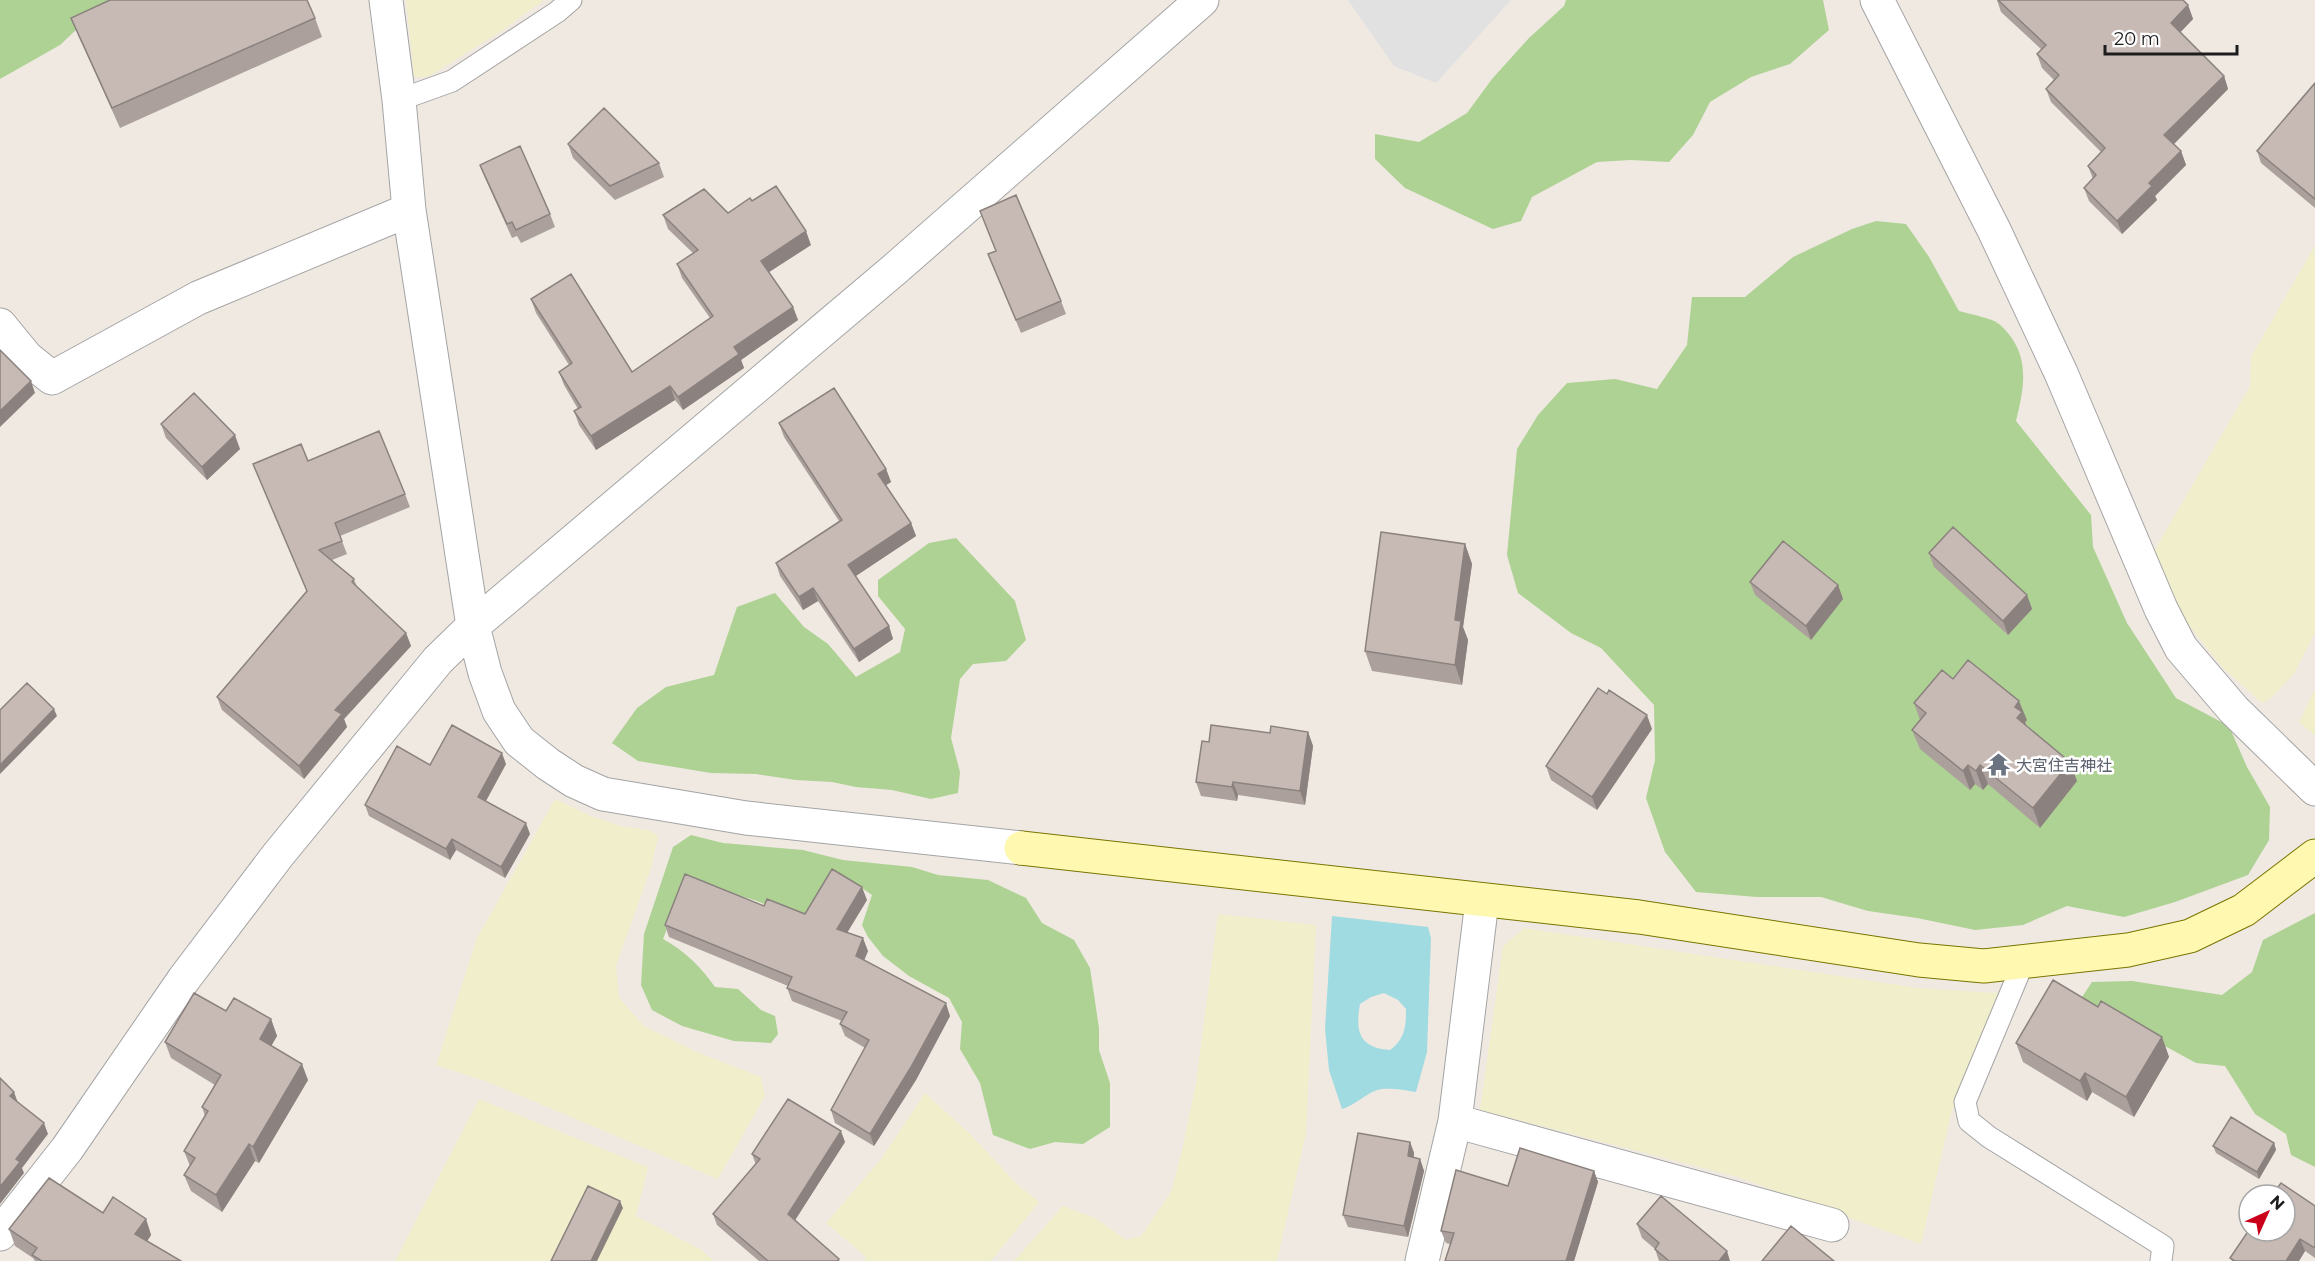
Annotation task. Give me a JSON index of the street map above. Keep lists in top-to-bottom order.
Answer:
{
  "places": {
    "temple": ["大宮住吉神社"]
  },
  "scale_bar": "20 m",
  "north": "top right"
}
